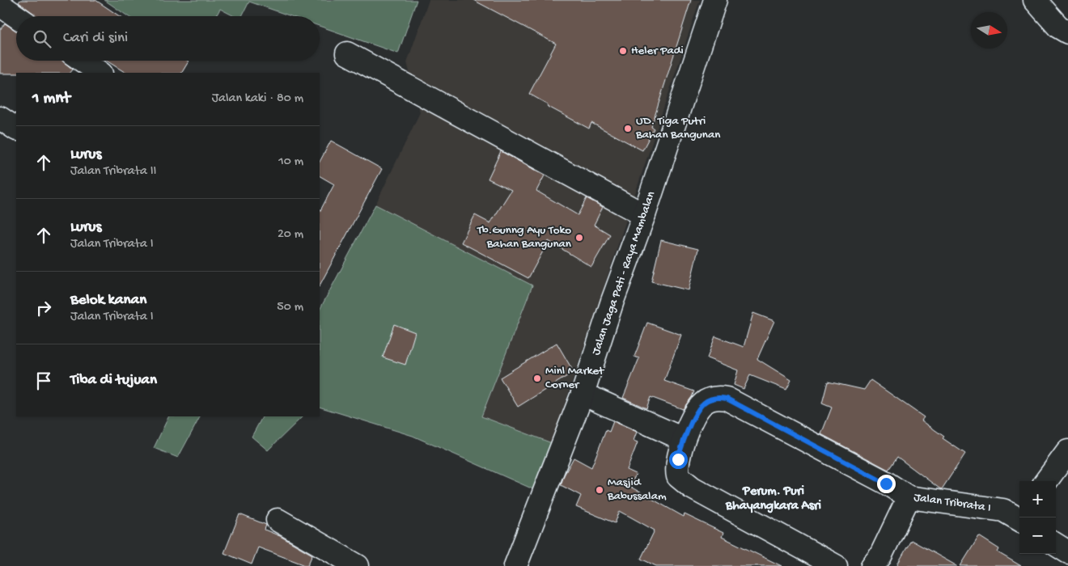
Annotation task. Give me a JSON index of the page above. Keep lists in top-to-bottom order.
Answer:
{
  "streets": {
    "street": ["Jalan Jaga Pati - Raya Mambalan", "Jalan Tribrata I"]
  },
  "districts": ["Perum. Puri Bhayangkara Asri"],
  "places": [
    "Heler Padi",
    "UD. Tiga Putri Bahan Bangunan",
    "Tb.Gunng Ayu Toko Bahan Bangunan",
    "Minl Market Corner",
    "Masjid Babussalam"
  ],
  "north": "right",
  "page": {
    "search": "Cari di sini",
    "heading": ["1 mnt", "Jalan kaki · 80 m"],
    "list": [
      ["Lurus", "Jalan Tribrata II", "10 m"],
      ["Lurus", "Jalan Tribrata I", "20 m"],
      ["Belok kanan", "Jalan Tribrata I", "50 m"],
      "Tiba di tujuan"
    ],
    "map_buttons": ["+", "−"]
  }
}
